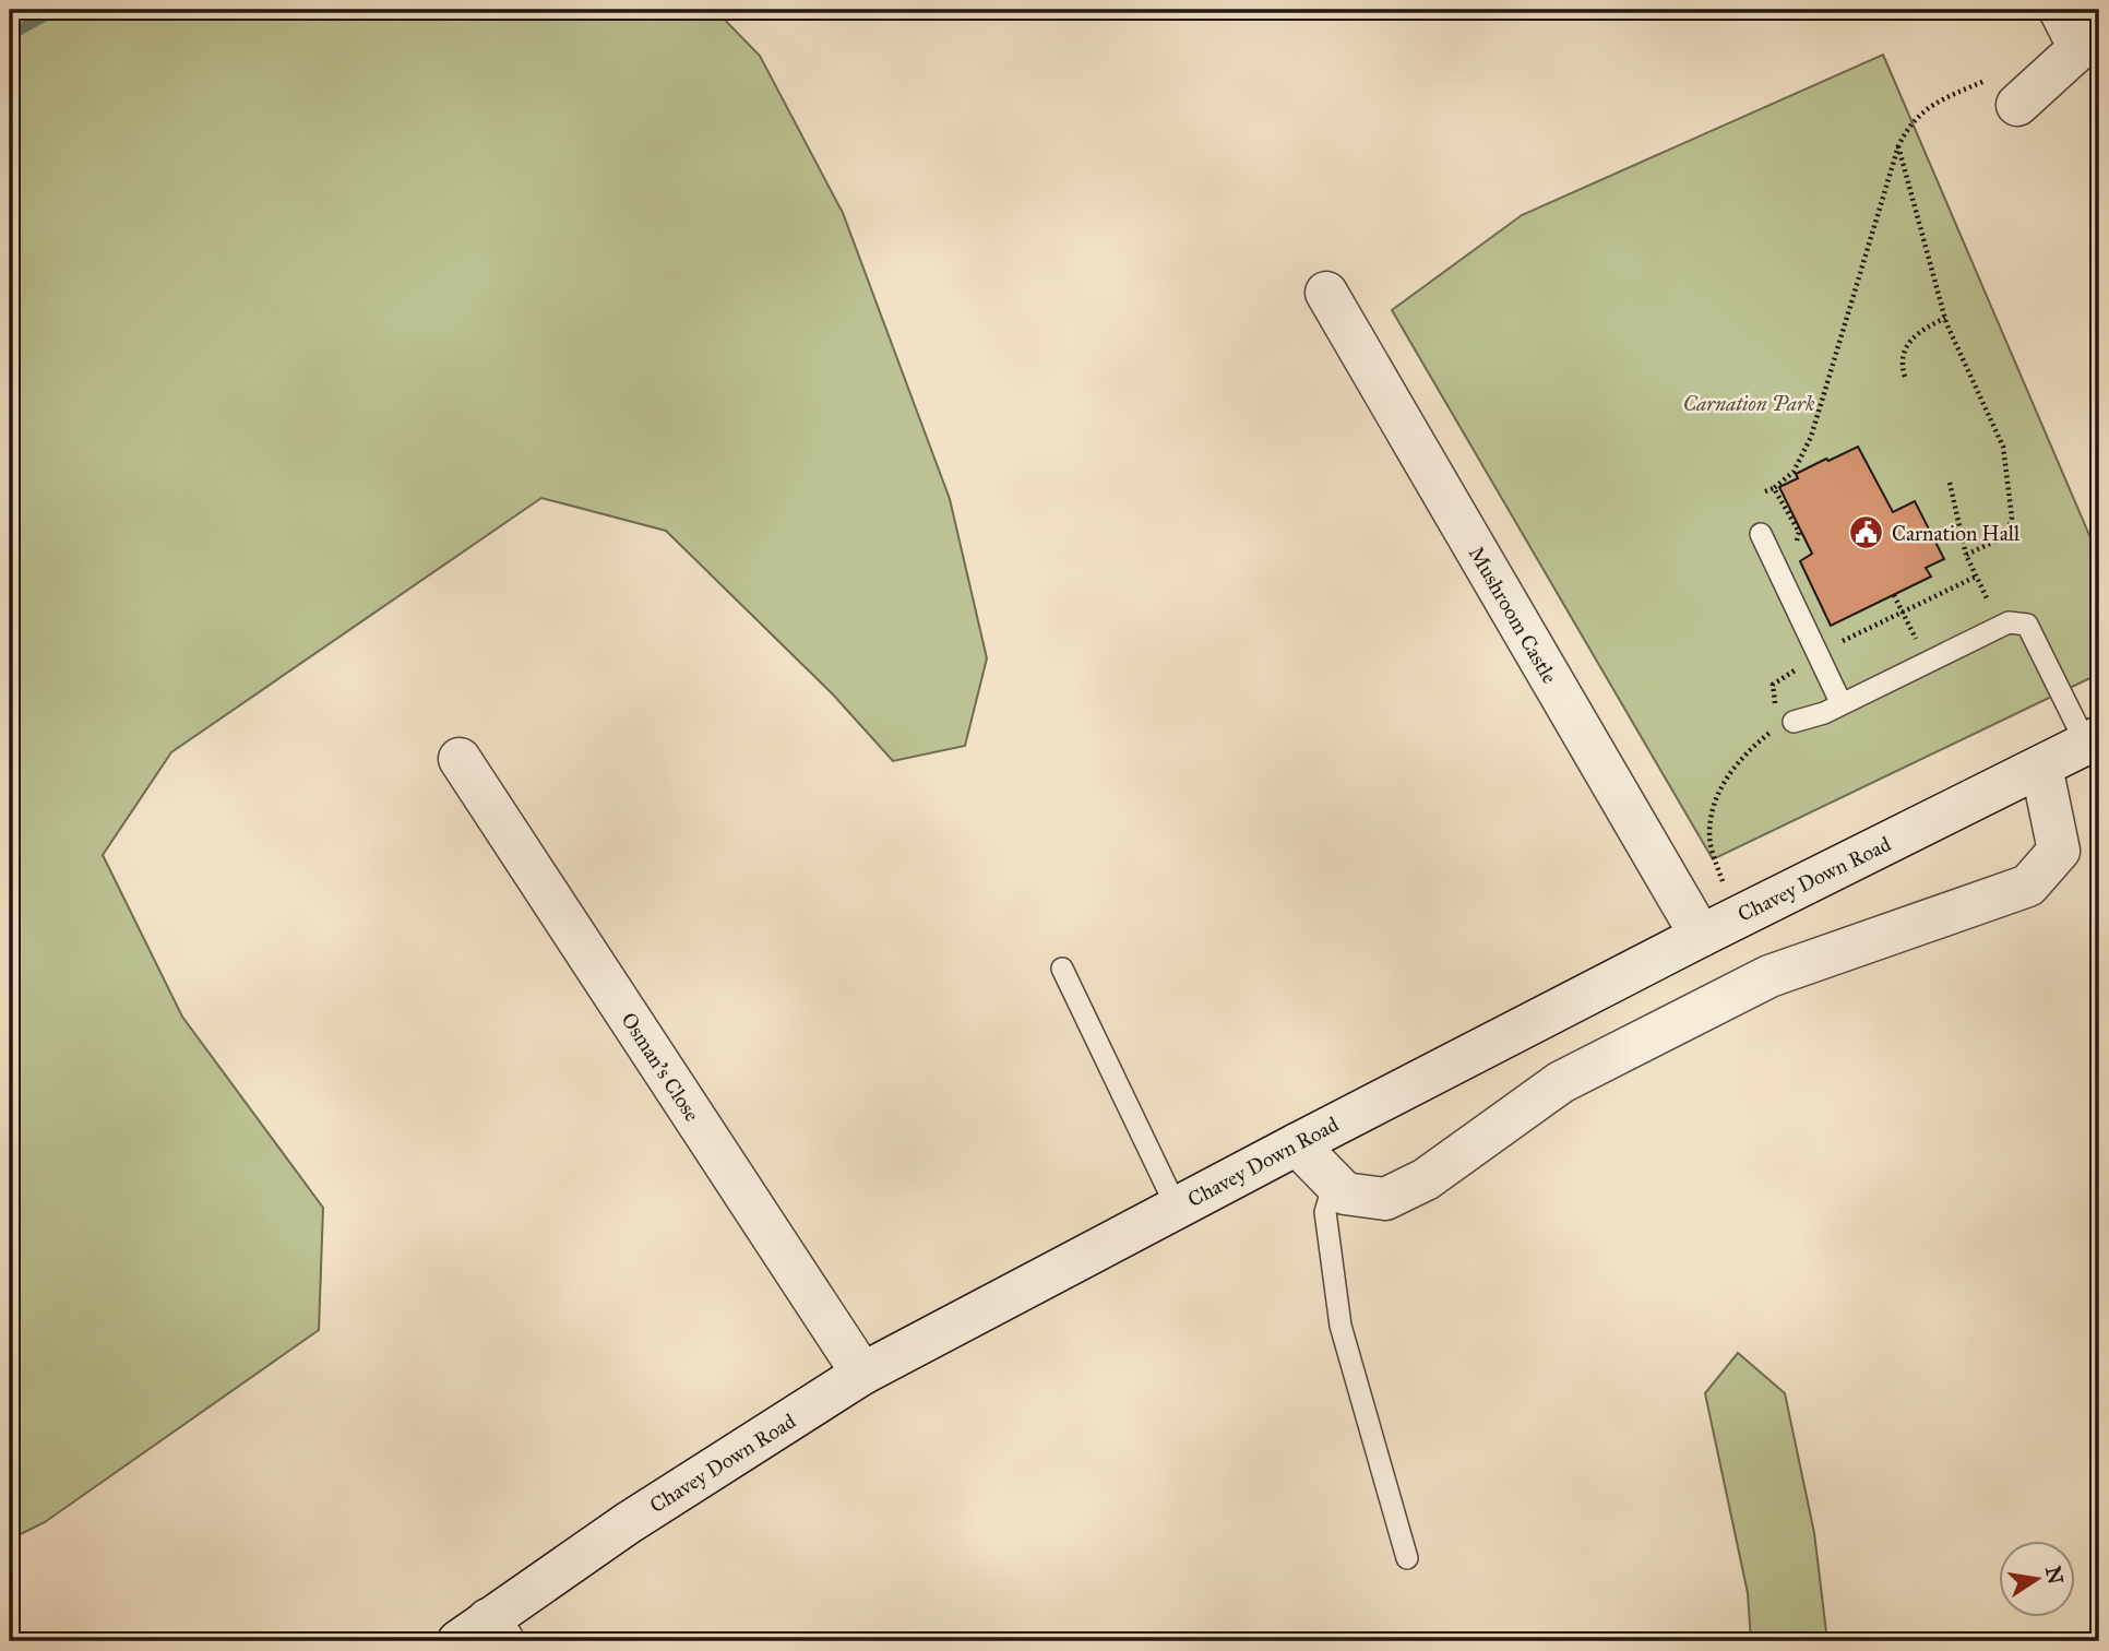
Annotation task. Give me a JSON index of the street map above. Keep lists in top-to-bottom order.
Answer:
{
  "streets": {
    "street": ["Mushroom Castle", "Chavey Down Road", "Osman's Close"]
  },
  "crossings": [
    ["Mushroom Castle", "Chavey Down Road"],
    ["Chavey Down Road", "Osman's Close"]
  ],
  "parks": ["Carnation Park"],
  "places": {
    "public building": ["Carnation Hall"]
  },
  "north": "right"
}
